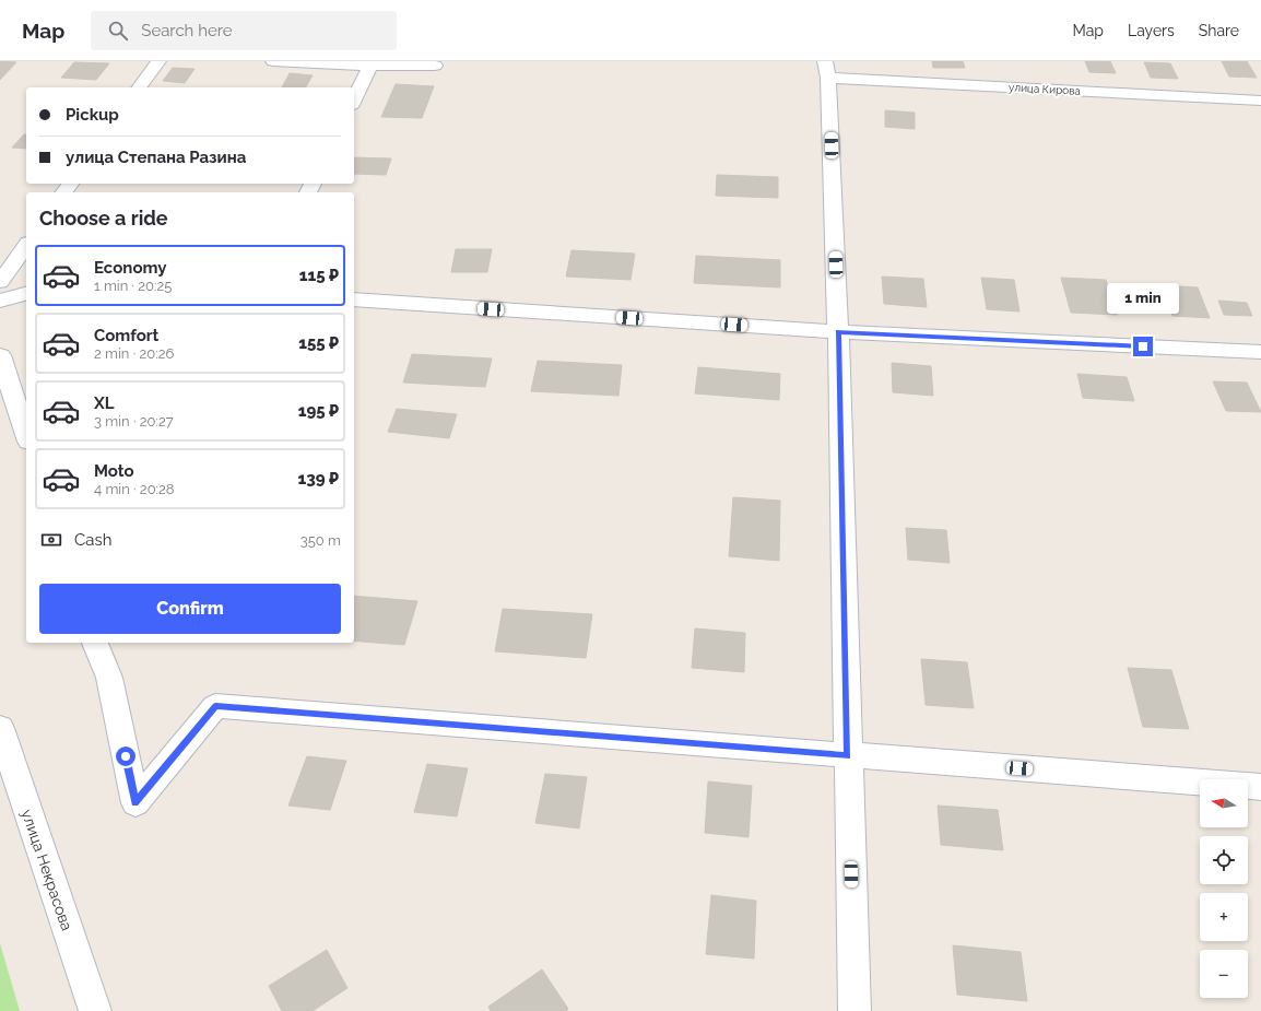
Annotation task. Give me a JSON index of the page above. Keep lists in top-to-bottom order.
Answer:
{
  "streets": {
    "street": ["улица Кирова", "улица Некрасова"]
  },
  "north": "left",
  "page": {
    "header": "Map",
    "search": "Search here",
    "nav": ["Map", "Layers", "Share"],
    "banner": ["Pickup", "улица Степана Разина"],
    "heading": "Choose a ride",
    "list": [
      {
        "name": "Economy",
        "note": "1 min · 20:25",
        "value": "115 ₽"
      },
      {
        "name": "Comfort",
        "note": "2 min · 20:26",
        "value": "155 ₽"
      },
      {
        "name": "XL",
        "note": "3 min · 20:27",
        "value": "195 ₽"
      },
      {
        "name": "Moto",
        "note": "4 min · 20:28",
        "value": "139 ₽"
      }
    ],
    "bubble": "1 min",
    "pay": ["Cash", "350 m"],
    "buttons": "Confirm",
    "map_buttons": ["+", "−"]
  }
}
